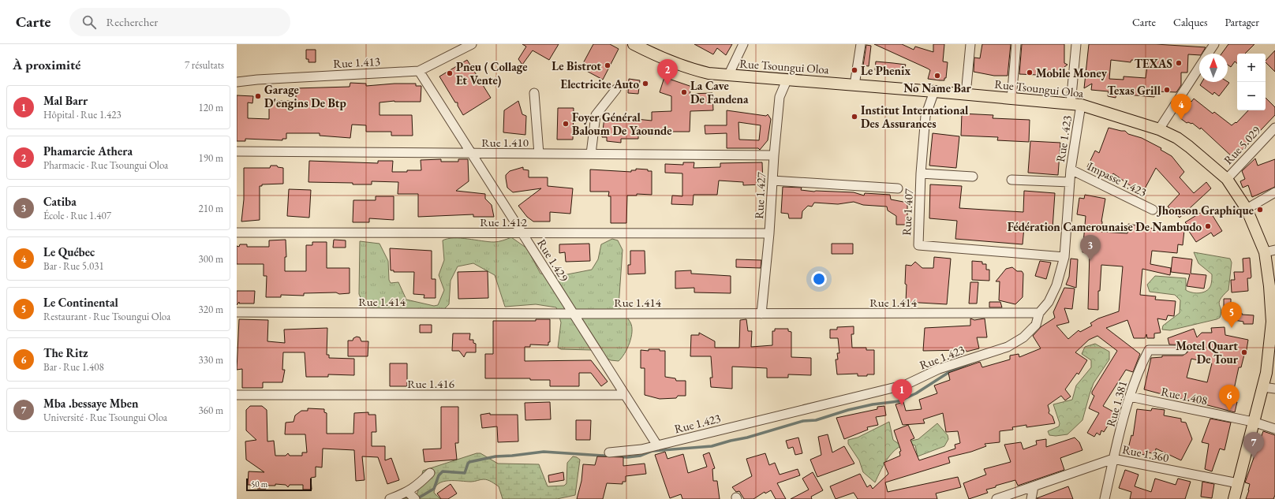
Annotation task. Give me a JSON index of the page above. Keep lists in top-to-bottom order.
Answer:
{
  "streets": {
    "main road": ["Rue Tsoungui Oloa"],
    "street": [
      "Rue 1.413",
      "Rue 1.423",
      "Rue 1.410",
      "Rue 5.029",
      "Impasse 1.423",
      "Rue 1.427",
      "Rue 1.407",
      "Rue 1.412",
      "Rue 1.429",
      "Rue 1.414",
      "Rue 1.416",
      "Rue 1.408",
      "Rue 1.381",
      "Rue 1.360"
    ]
  },
  "crossings": [
    ["Rue 1.413", "Rue 1.429"],
    ["Rue Tsoungui Oloa", "Rue 1.423"],
    ["Rue Tsoungui Oloa", "Rue 5.029"],
    ["Rue Tsoungui Oloa", "Rue 1.427"],
    ["Rue Tsoungui Oloa", "Rue 1.407"],
    ["Rue Tsoungui Oloa", "Rue 1.408"],
    ["Rue Tsoungui Oloa", "Rue 1.360"],
    ["Rue 1.423", "Impasse 1.423"],
    ["Rue 1.423", "Rue 1.407"],
    ["Rue 1.423", "Rue 1.429"],
    ["Rue 1.423", "Rue 1.414"],
    ["Rue 1.410", "Rue 1.427"],
    ["Rue 1.410", "Rue 1.429"],
    ["Rue 1.427", "Rue 1.412"],
    ["Rue 1.427", "Rue 1.414"],
    ["Rue 1.412", "Rue 1.429"],
    ["Rue 1.429", "Rue 1.414"],
    ["Rue 1.429", "Rue 1.416"],
    ["Rue 1.408", "Rue 1.381"],
    ["Rue 1.381", "Rue 1.360"]
  ],
  "places": [
    "TEXAS",
    "Le Bistrot",
    "Le Phenix",
    "Mobile Money",
    "Pneu ( Collage Et Vente)",
    "No Name Bar",
    "Electricite Auto",
    "Texas Grill",
    "La Cave De Fandena",
    "Garage D'engins De Btp",
    "Institut International Des Assurances",
    "Foyer Général Baloum De Yaounde",
    "Jhonson Graphique",
    "Fédération Camerounaise De Nambudo",
    "Motel Quart De Tour"
  ],
  "scale_bar": "50 m",
  "north": "top",
  "page": {
    "header": "Carte",
    "search": "Rechercher",
    "nav": ["Carte", "Calques", "Partager"],
    "heading": ["À proximité", "7 résultats"],
    "map_buttons": ["+", "−"],
    "pins": [
      "2",
      "4",
      "3",
      "5",
      "1",
      "6",
      "7"
    ],
    "list": [
      {
        "mark": "1",
        "name": "Mal Barr",
        "note": "Hôpital · Rue 1.423",
        "value": "120 m"
      },
      {
        "mark": "2",
        "name": "Phamarcie Athera",
        "note": "Pharmacie · Rue Tsoungui Oloa",
        "value": "190 m"
      },
      {
        "mark": "3",
        "name": "Catiba",
        "note": "École · Rue 1.407",
        "value": "210 m"
      },
      {
        "mark": "4",
        "name": "Le Québec",
        "note": "Bar · Rue 5.031",
        "value": "300 m"
      },
      {
        "mark": "5",
        "name": "Le Continental",
        "note": "Restaurant · Rue Tsoungui Oloa",
        "value": "320 m"
      },
      {
        "mark": "6",
        "name": "The Ritz",
        "note": "Bar · Rue 1.408",
        "value": "330 m"
      },
      {
        "mark": "7",
        "name": "Mba .bessaye Mben",
        "note": "Université · Rue Tsoungui Oloa",
        "value": "360 m"
      }
    ],
    "scale": "50 m"
  }
}
